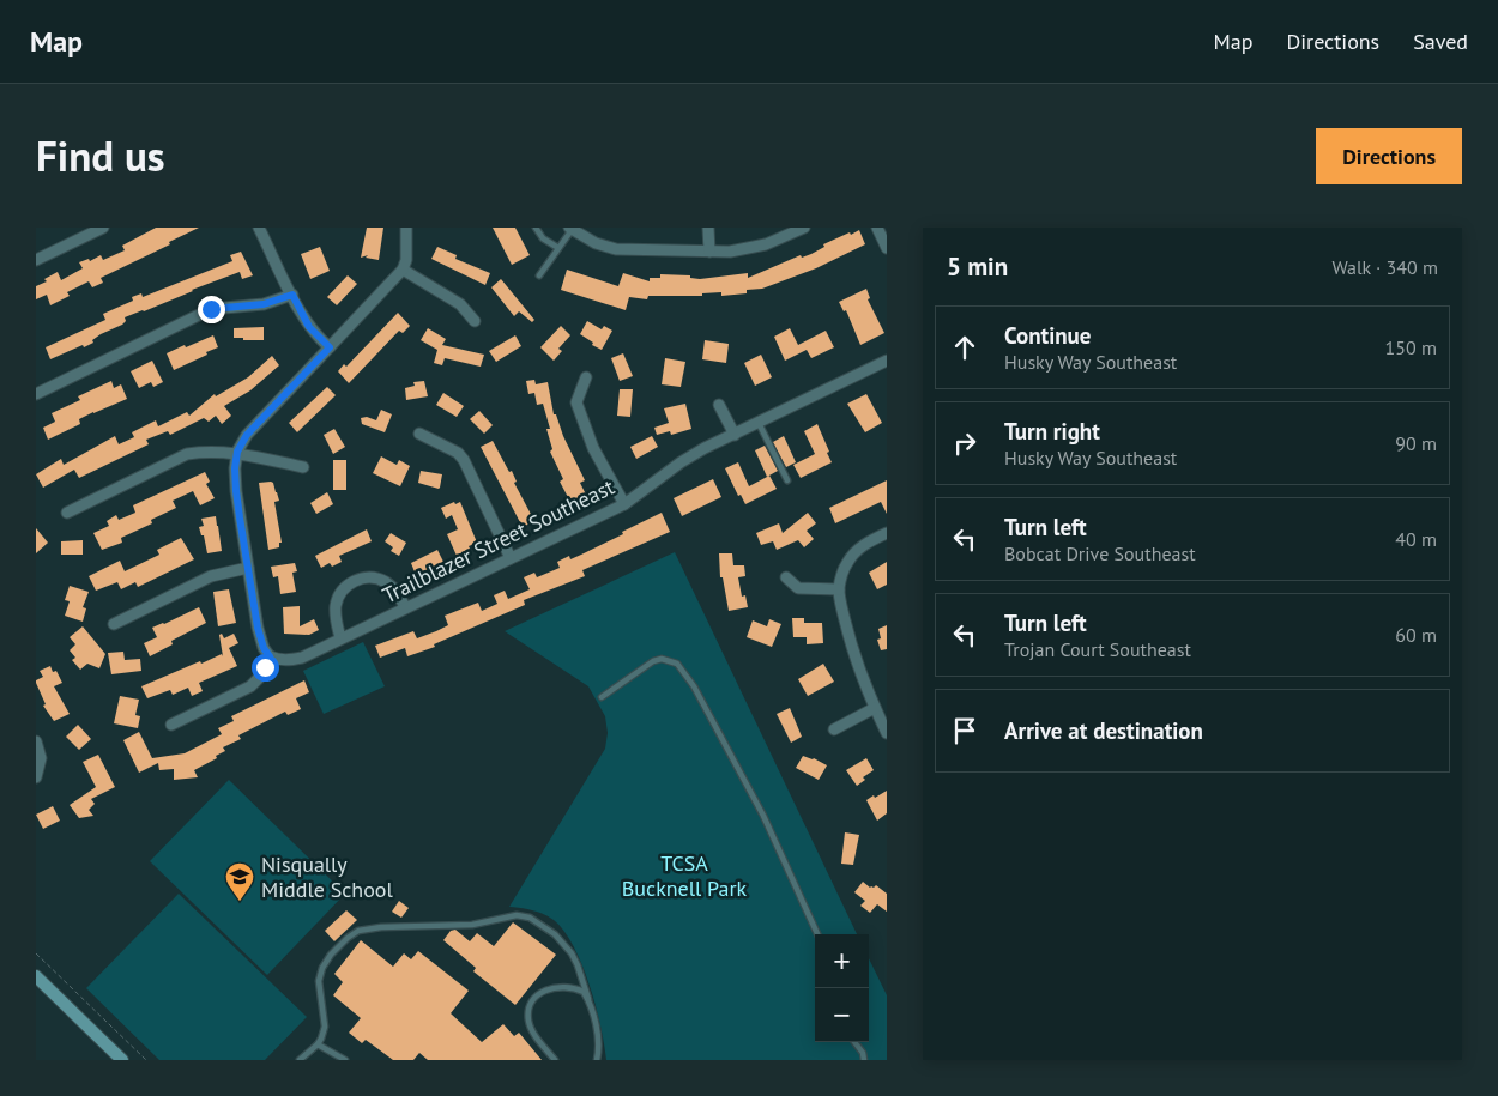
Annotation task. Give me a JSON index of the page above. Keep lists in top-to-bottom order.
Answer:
{
  "streets": {
    "street": ["Trailblazer Street Southeast"]
  },
  "parks": ["TCSA Bucknell Park"],
  "places": {
    "school or university": ["Nisqually Middle School"]
  },
  "page": {
    "header": "Map",
    "nav": ["Map", "Directions", "Saved"],
    "title": "Find us",
    "buttons": "Directions",
    "heading": ["5 min", "Walk · 340 m"],
    "list": [
      ["Continue", "Husky Way Southeast", "150 m"],
      ["Turn right", "Husky Way Southeast", "90 m"],
      ["Turn left", "Bobcat Drive Southeast", "40 m"],
      ["Turn left", "Trojan Court Southeast", "60 m"],
      "Arrive at destination"
    ],
    "map_buttons": ["+", "−"]
  }
}
